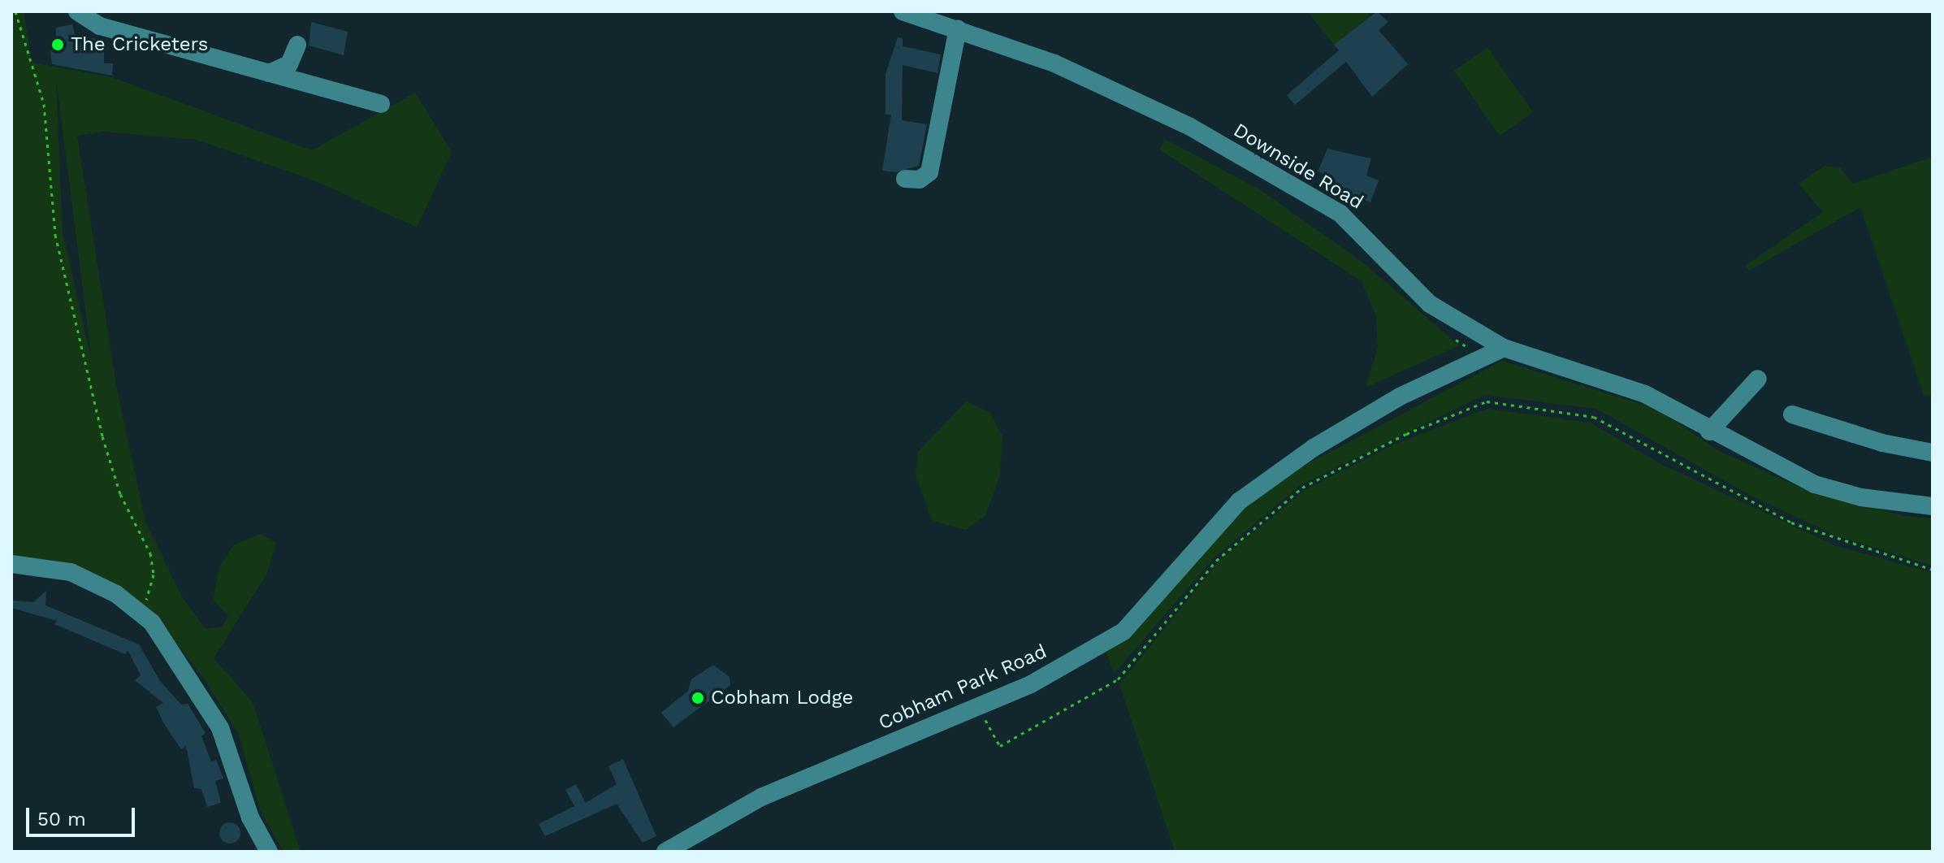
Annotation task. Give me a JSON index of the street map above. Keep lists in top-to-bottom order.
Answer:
{
  "streets": {
    "street": ["Downside Road", "Cobham Park Road"]
  },
  "crossings": [
    ["Downside Road", "Cobham Park Road"]
  ],
  "places": ["The Cricketers", "Cobham Lodge"],
  "scale_bar": "50 m"
}
